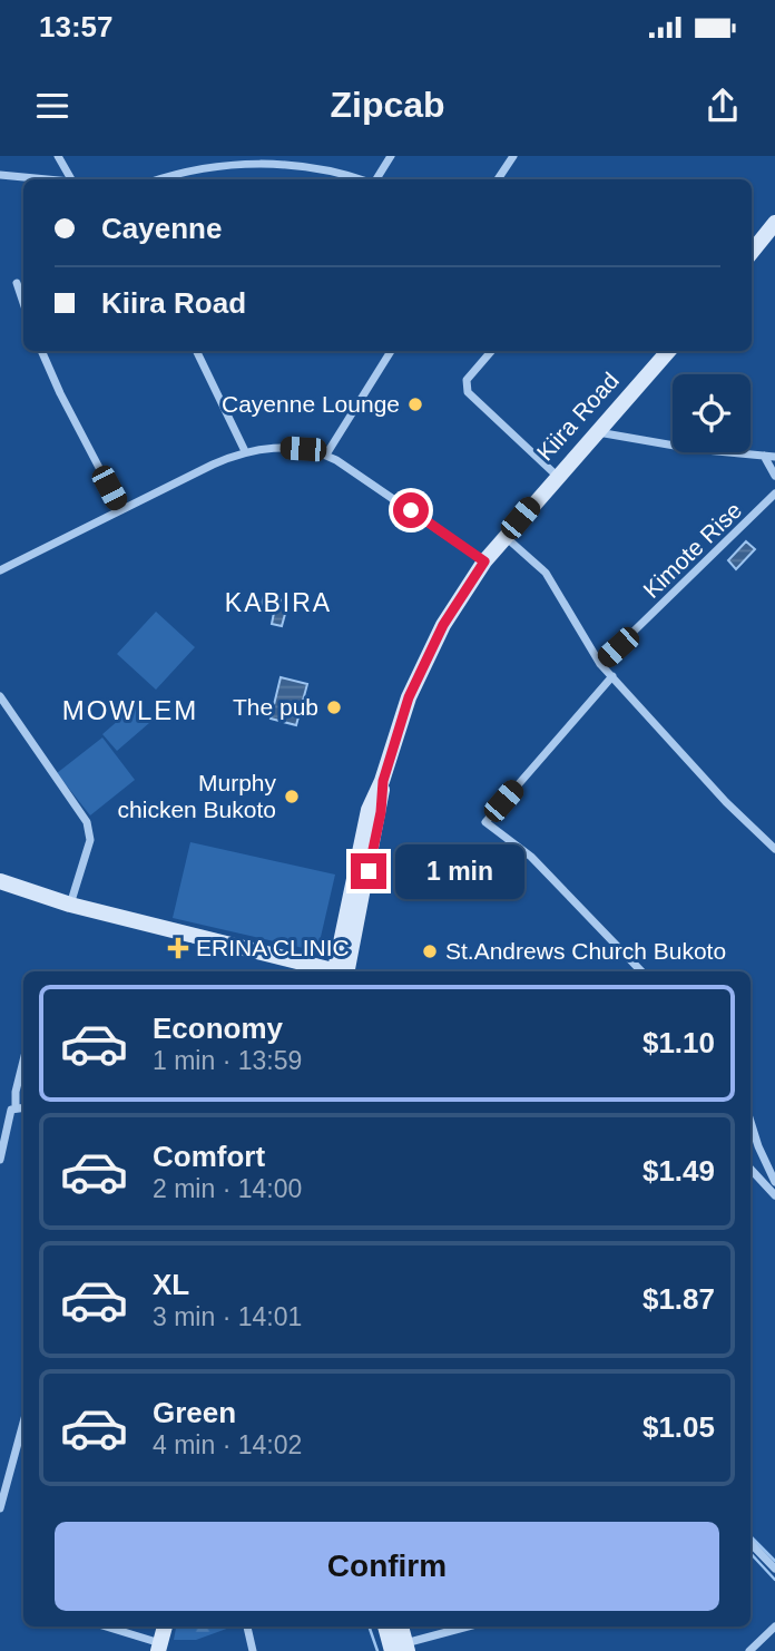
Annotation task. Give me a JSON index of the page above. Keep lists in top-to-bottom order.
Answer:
{
  "streets": {
    "main road": ["Kiira Road"],
    "street": ["Kimote Rise"]
  },
  "districts": ["KABIRA", "MOWLEM"],
  "places": {
    "other": [
      "Cayenne Lounge",
      "The pub",
      "Murphy chicken Bukoto",
      "St.Andrews Church Bukoto"
    ],
    "health": ["ERINA CLINIC"]
  },
  "page": {
    "status": "13:57",
    "header": "Zipcab",
    "banner": ["Cayenne", "Kiira Road"],
    "bubble": "1 min",
    "list": [
      {
        "name": "Economy",
        "note": "1 min · 13:59",
        "value": "$1.10"
      },
      {
        "name": "Comfort",
        "note": "2 min · 14:00",
        "value": "$1.49"
      },
      {
        "name": "XL",
        "note": "3 min · 14:01",
        "value": "$1.87"
      },
      {
        "name": "Green",
        "note": "4 min · 14:02",
        "value": "$1.05"
      }
    ],
    "buttons": "Confirm"
  }
}
